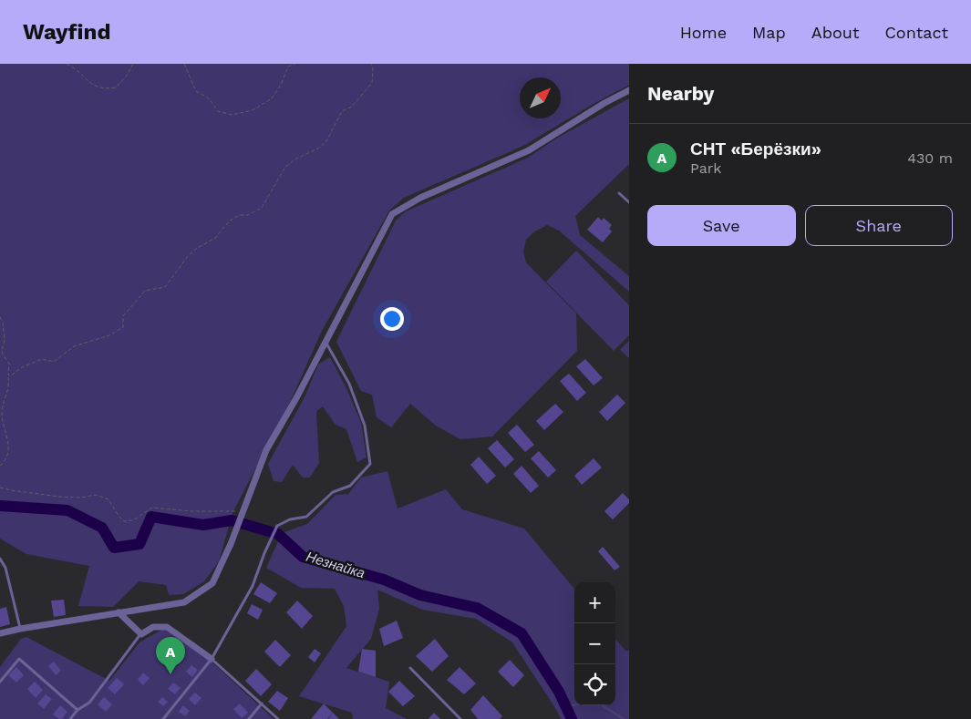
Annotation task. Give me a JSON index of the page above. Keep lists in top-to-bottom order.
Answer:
{
  "water": ["Незнайка"],
  "north": "top right",
  "page": {
    "header": "Wayfind",
    "nav": [
      "Home",
      "Map",
      "About",
      "Contact"
    ],
    "heading": "Nearby",
    "list": [
      {
        "mark": "A",
        "name": "СНТ «Берёзки»",
        "note": "Park",
        "value": "430 m"
      }
    ],
    "buttons": ["Save", "Share"],
    "map_buttons": ["+", "−"],
    "pins": "A"
  }
}
